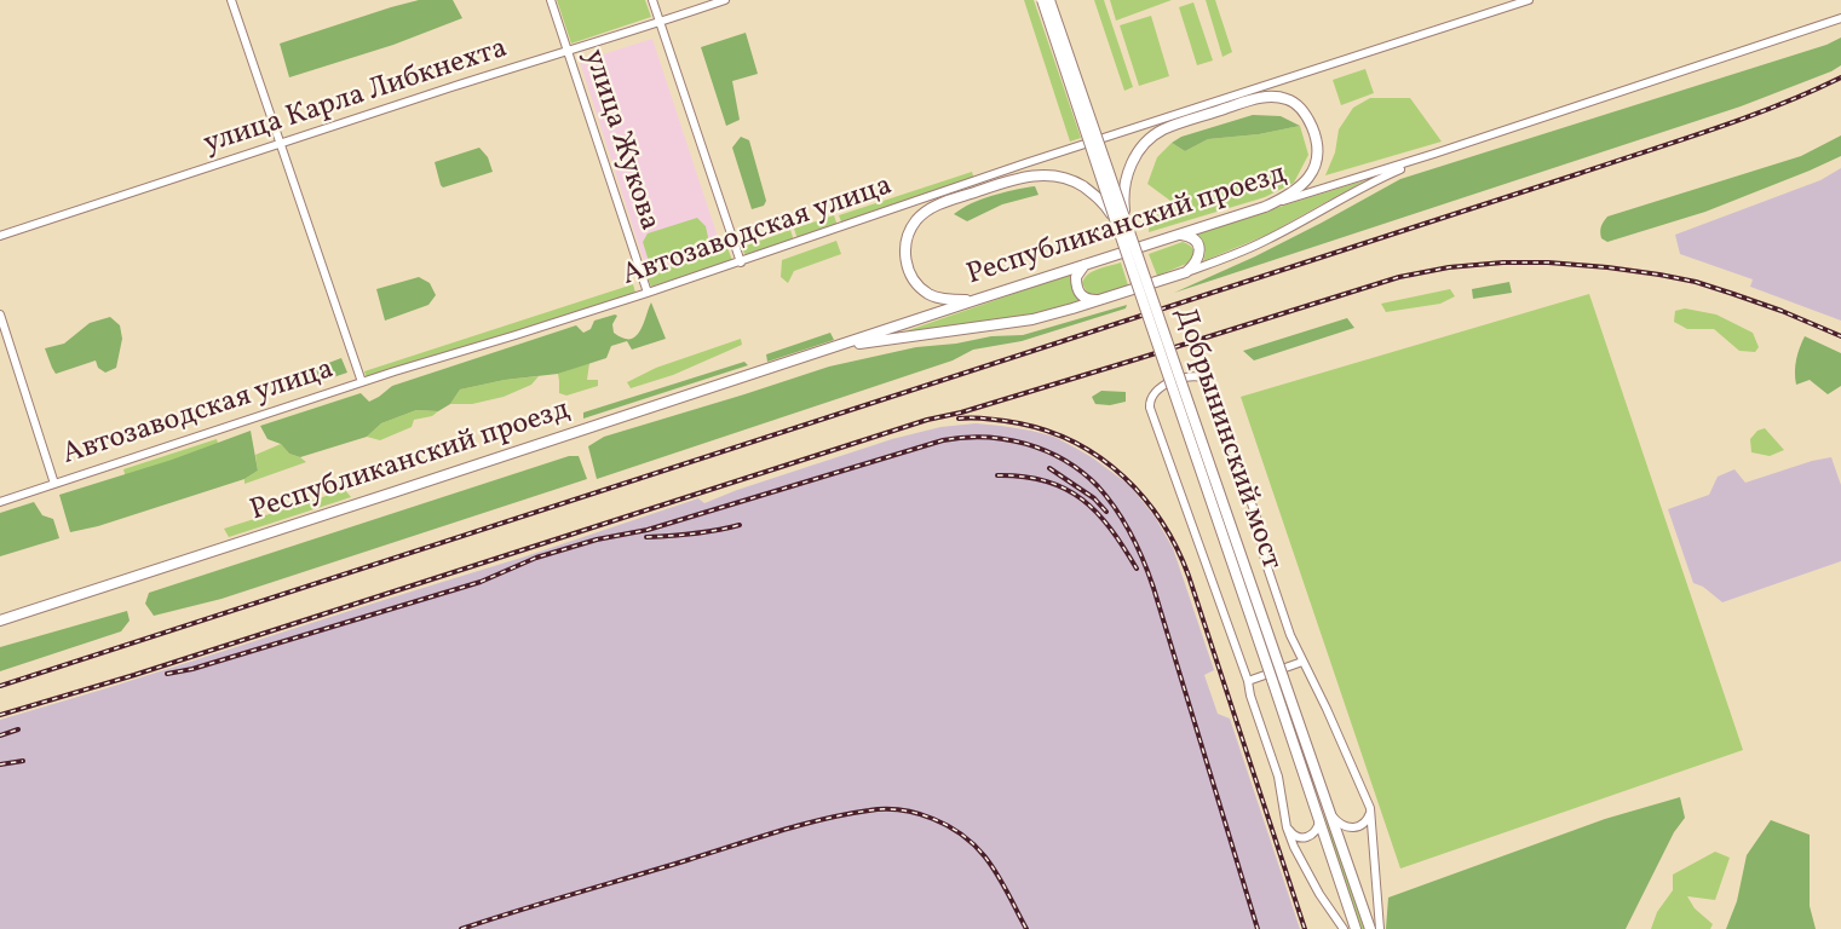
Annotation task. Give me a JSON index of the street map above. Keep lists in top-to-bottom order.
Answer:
{
  "streets": {
    "main road": ["Республиканский проезд", "Добрынинский мост"],
    "street": ["улица Карла Либкнехта", "улица Жукова", "Автозаводская улица"]
  },
  "crossings": [
    ["улица Карла Либкнехта", "улица Жукова"],
    ["улица Жукова", "Автозаводская улица"]
  ]
}
